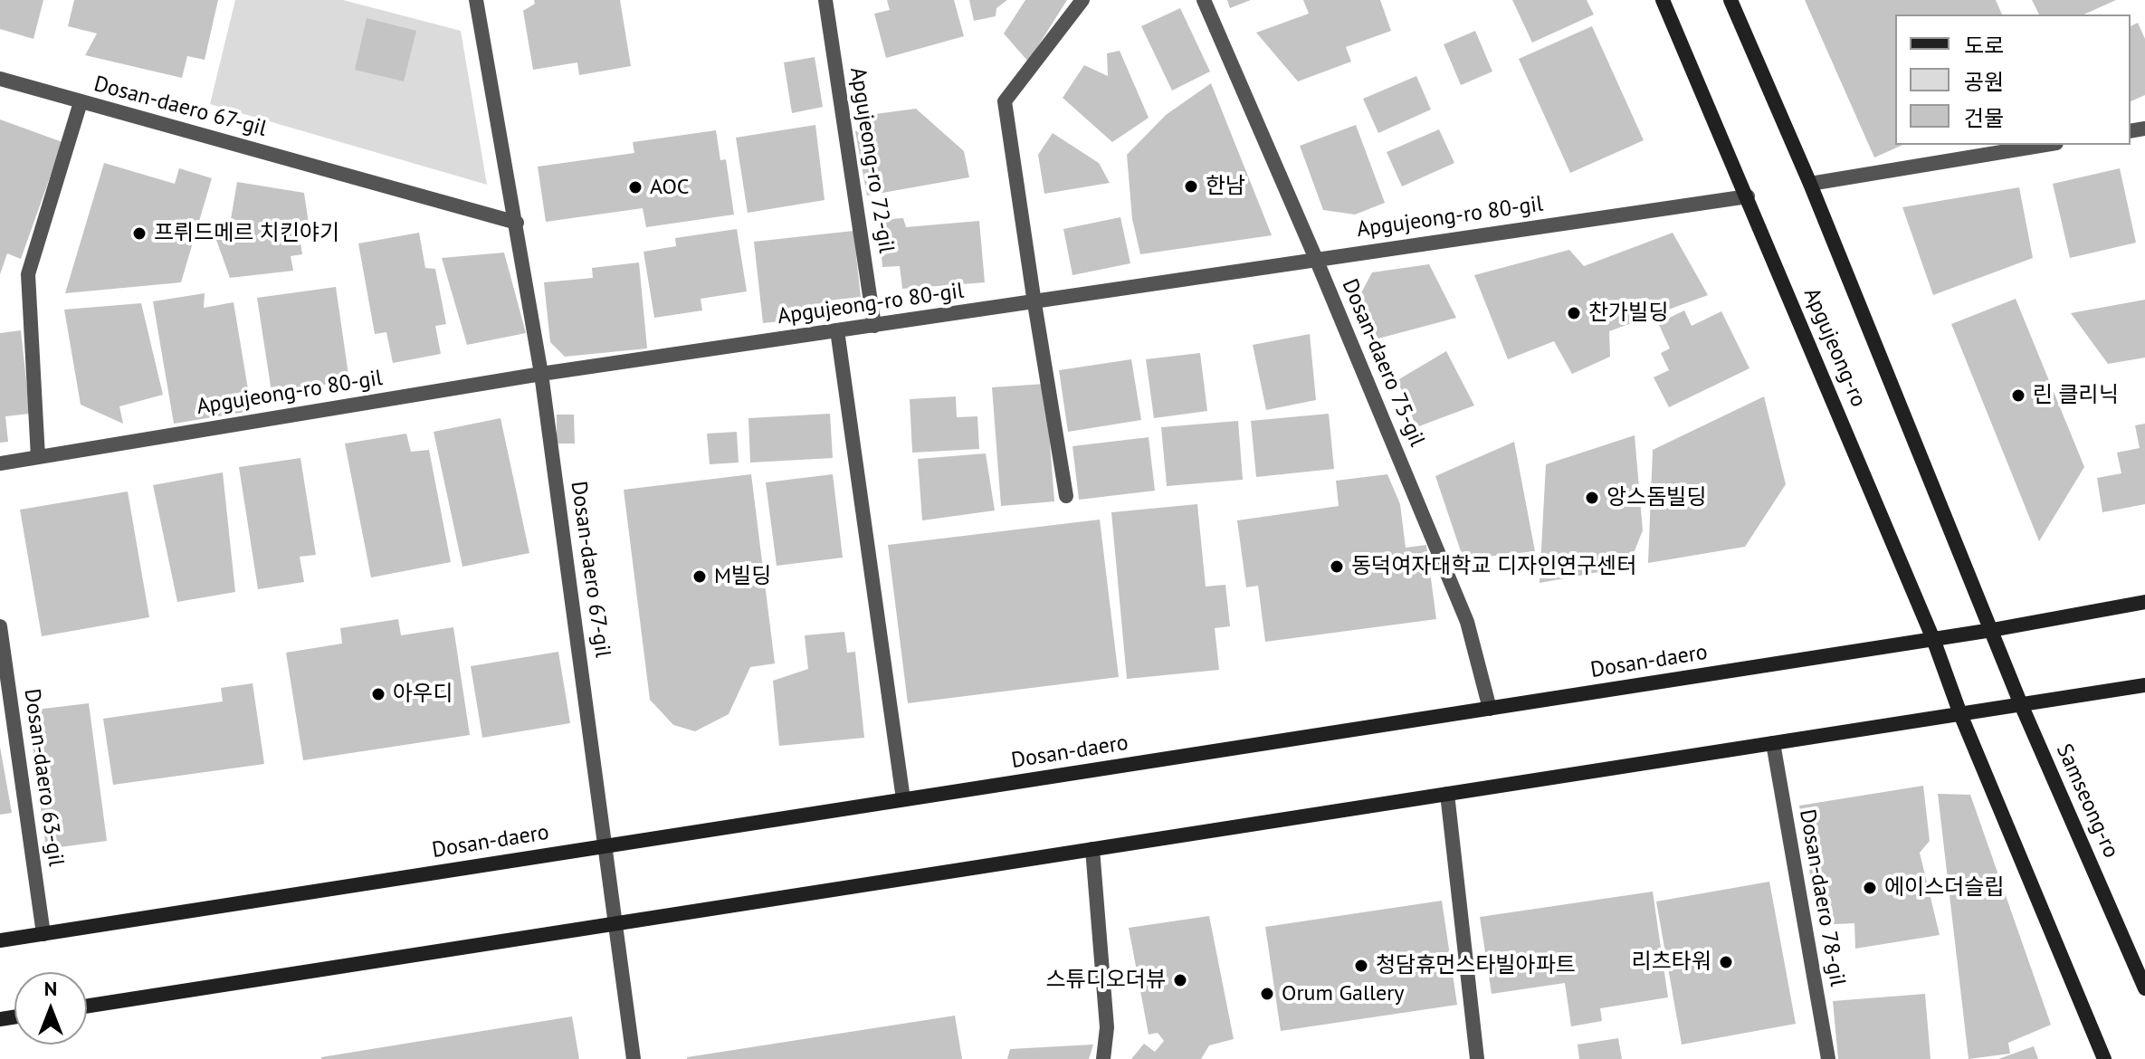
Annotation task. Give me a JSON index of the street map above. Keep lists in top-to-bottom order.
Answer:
{
  "streets": {
    "main road": ["Apgujeong-ro", "Dosan-daero", "Samseong-ro"],
    "street": [
      "Dosan-daero 67-gil",
      "Apgujeong-ro 72-gil",
      "Apgujeong-ro 80-gil",
      "Dosan-daero 75-gil",
      "Dosan-daero 63-gil",
      "Dosan-daero 78-gil"
    ]
  },
  "crossings": [
    ["Dosan-daero 67-gil", "Apgujeong-ro 80-gil"],
    ["Dosan-daero 67-gil", "Dosan-daero"],
    ["Apgujeong-ro 72-gil", "Apgujeong-ro 80-gil"],
    ["Apgujeong-ro 80-gil", "Apgujeong-ro"],
    ["Apgujeong-ro 80-gil", "Dosan-daero 75-gil"],
    ["Apgujeong-ro", "Dosan-daero"],
    ["Apgujeong-ro", "Samseong-ro"],
    ["Dosan-daero 75-gil", "Dosan-daero"],
    ["Dosan-daero", "Dosan-daero 63-gil"],
    ["Dosan-daero", "Samseong-ro"]
  ],
  "places": [
    "한남",
    "AOC",
    "프뤼드메르 치킨야기",
    "찬가빌딩",
    "린 클리닉",
    "앙스돔빌딩",
    "동덕여자대학교 디자인연구센터",
    "M빌딩",
    "아우디",
    "에이스더슬립",
    "리츠타워",
    "청담휴먼스타빌아파트",
    "스튜디오더뷰",
    "Orum Gallery"
  ],
  "legend": ["도로", "공원", "건물"],
  "north": "top"
}
